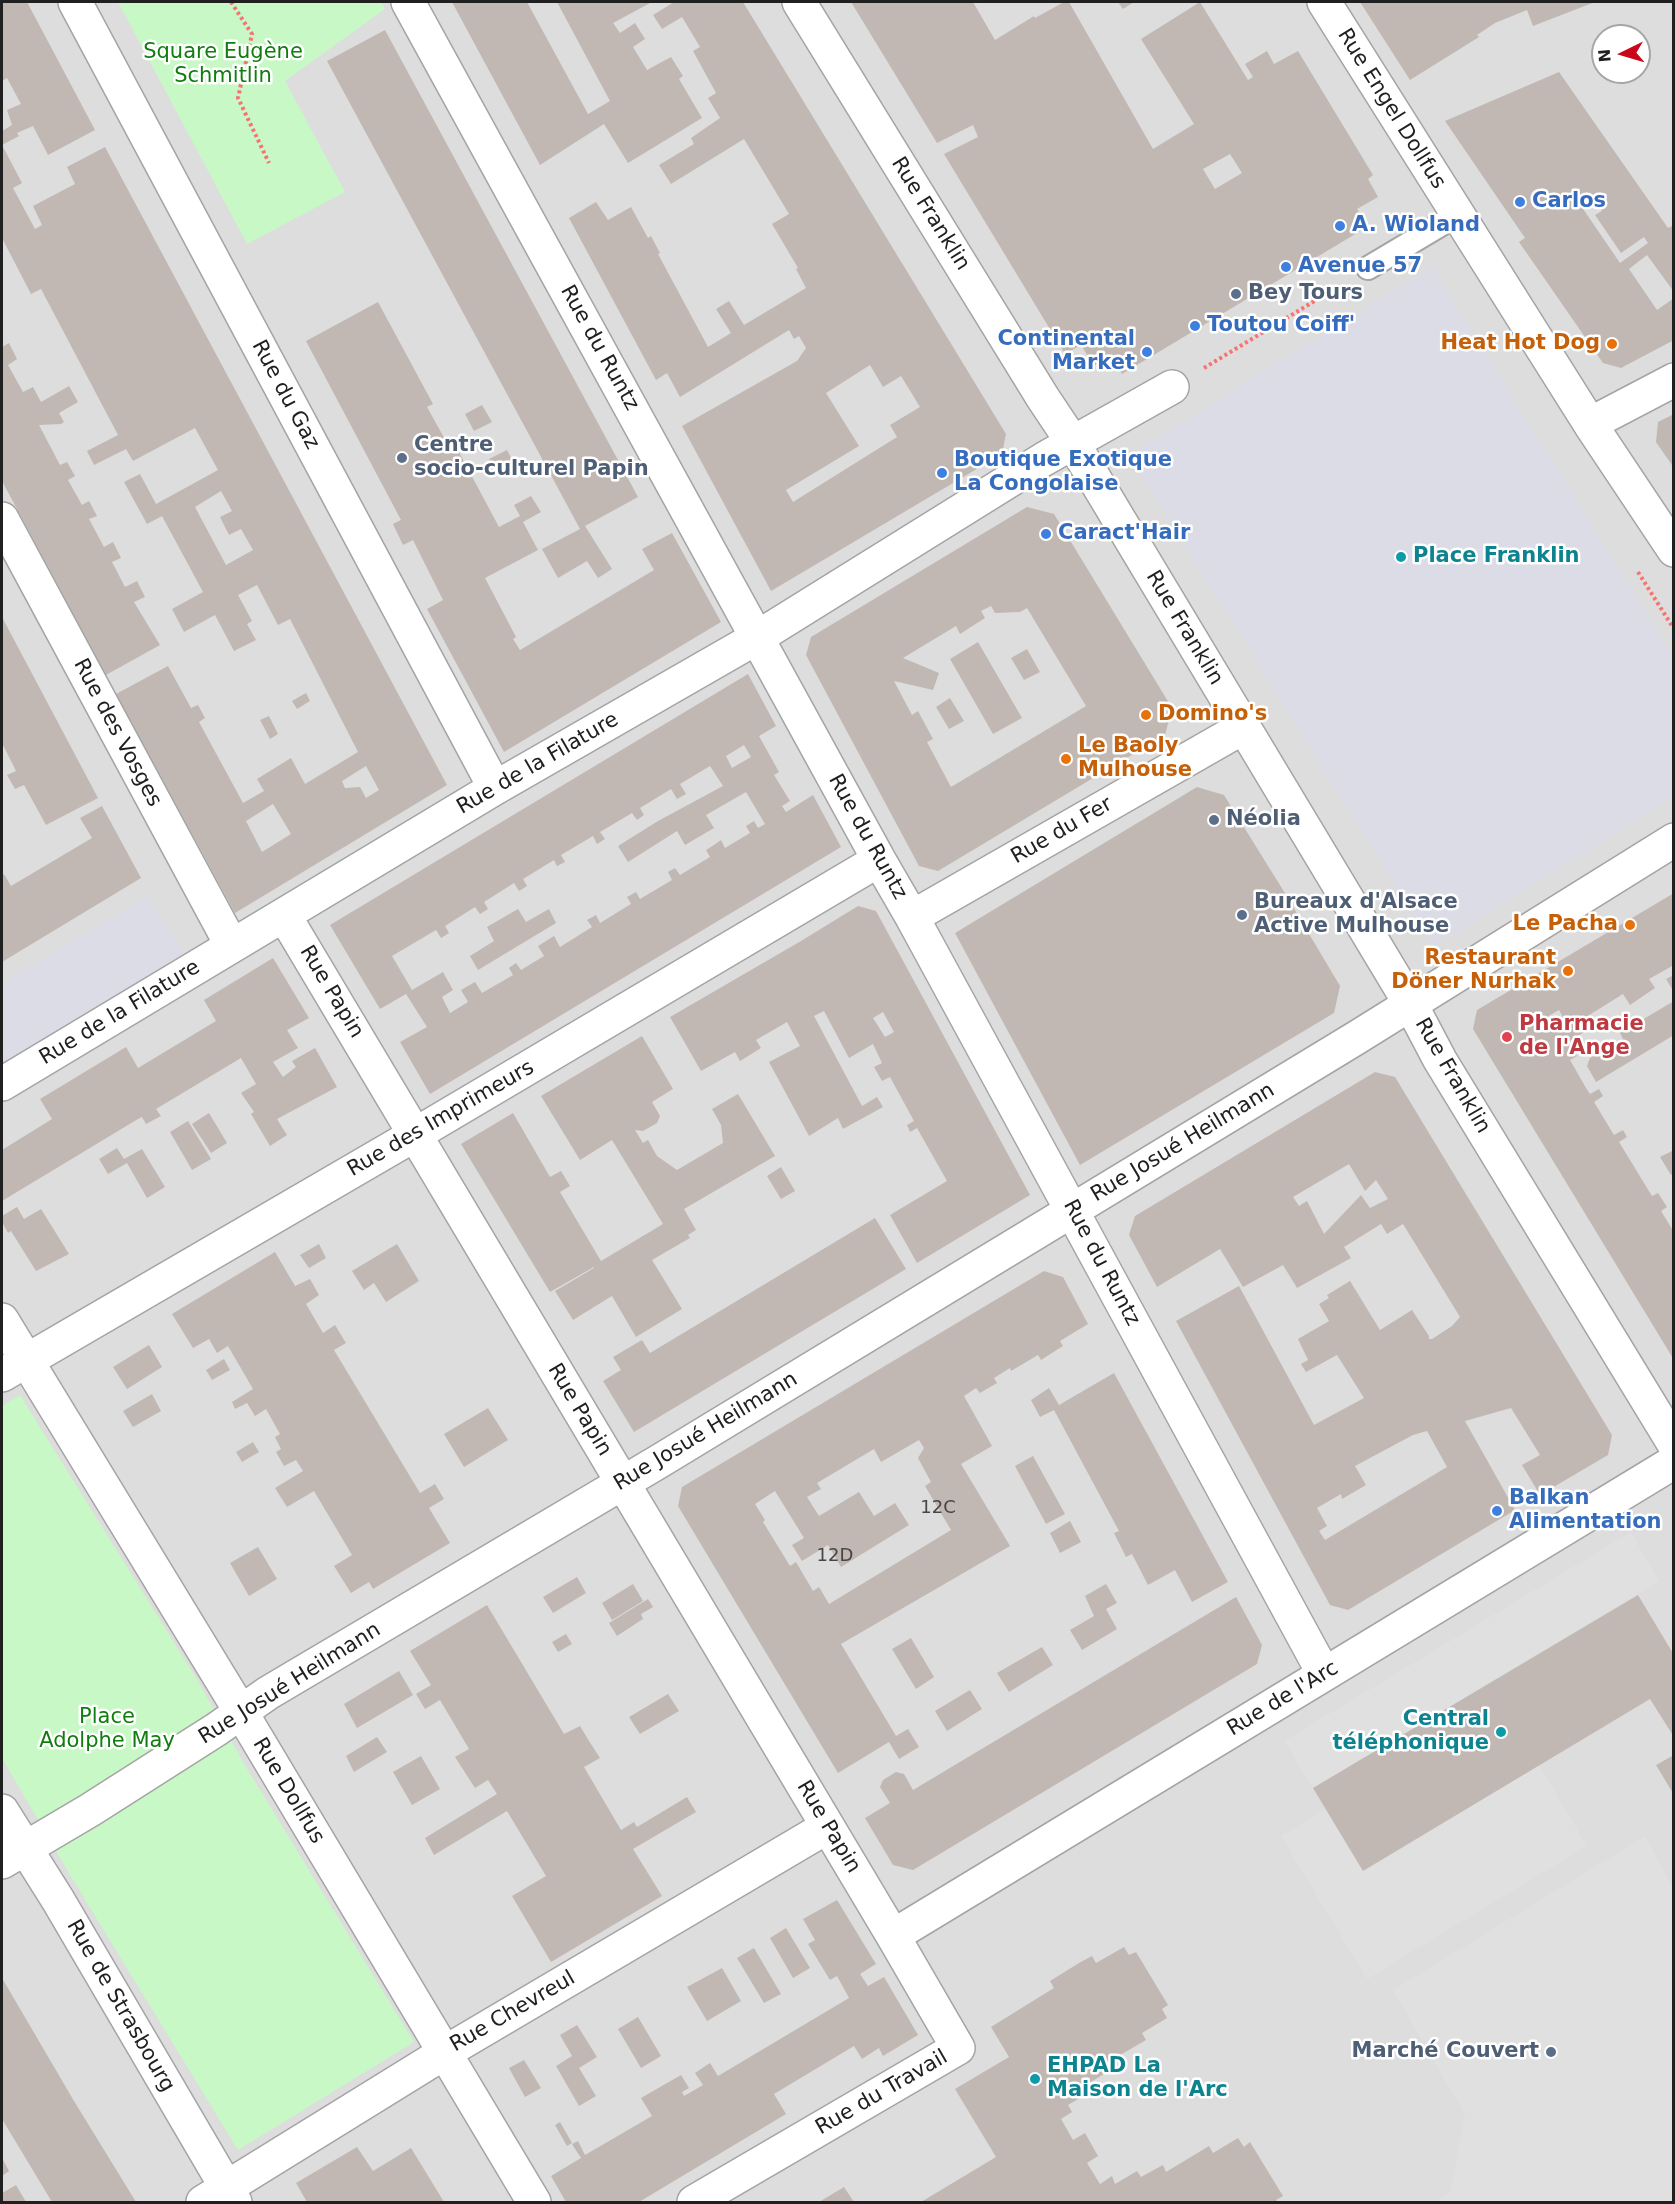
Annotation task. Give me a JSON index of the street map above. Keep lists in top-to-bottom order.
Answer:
{
  "streets": {
    "street": [
      "Rue Engel Dollfus",
      "Rue Franklin",
      "Rue du Runtz",
      "Rue du Gaz",
      "Rue des Vosges",
      "Rue de la Filature",
      "Rue du Fer",
      "Rue Papin",
      "Rue des Imprimeurs",
      "Rue Josué Heilmann",
      "Rue de l'Arc",
      "Rue Dollfus",
      "Rue de Strasbourg",
      "Rue Chevreul",
      "Rue du Travail"
    ]
  },
  "crossings": [
    ["Rue Franklin", "Rue de la Filature"],
    ["Rue Franklin", "Rue du Fer"],
    ["Rue Franklin", "Rue Josué Heilmann"],
    ["Rue du Runtz", "Rue de la Filature"],
    ["Rue du Runtz", "Rue du Fer"],
    ["Rue du Runtz", "Rue des Imprimeurs"],
    ["Rue du Runtz", "Rue Josué Heilmann"],
    ["Rue du Runtz", "Rue de l'Arc"],
    ["Rue du Gaz", "Rue de la Filature"],
    ["Rue des Vosges", "Rue de la Filature"],
    ["Rue de la Filature", "Rue Papin"],
    ["Rue Papin", "Rue des Imprimeurs"],
    ["Rue Papin", "Rue Josué Heilmann"],
    ["Rue Papin", "Rue de l'Arc"],
    ["Rue Papin", "Rue Chevreul"],
    ["Rue Papin", "Rue du Travail"],
    ["Rue des Imprimeurs", "Rue Dollfus"],
    ["Rue Josué Heilmann", "Rue Dollfus"],
    ["Rue Josué Heilmann", "Rue de Strasbourg"],
    ["Rue de l'Arc", "Rue du Travail"],
    ["Rue Dollfus", "Rue Chevreul"],
    ["Rue de Strasbourg", "Rue Chevreul"]
  ],
  "parks": ["Square Eugène Schmitlin", "Place Adolphe May"],
  "places": [
    "Carlos",
    "A. Wioland",
    "Avenue 57",
    "Bey Tours",
    "Toutou Coiff'",
    "Heat Hot Dog",
    "Continental Market",
    "Centre socio-culturel Papin",
    "Boutique Exotique La Congolaise",
    "Caract'Hair",
    "Place Franklin",
    "Domino's",
    "Le Baoly Mulhouse",
    "Néolia",
    "Bureaux d'Alsace Active Mulhouse",
    "Le Pacha",
    "Restaurant Döner Nurhak",
    "Pharmacie de l'Ange",
    "Balkan Alimentation",
    "Central téléphonique",
    "Marché Couvert",
    "EHPAD La Maison de l'Arc"
  ],
  "house_numbers": ["12C", "12D"],
  "north": "left"
}
